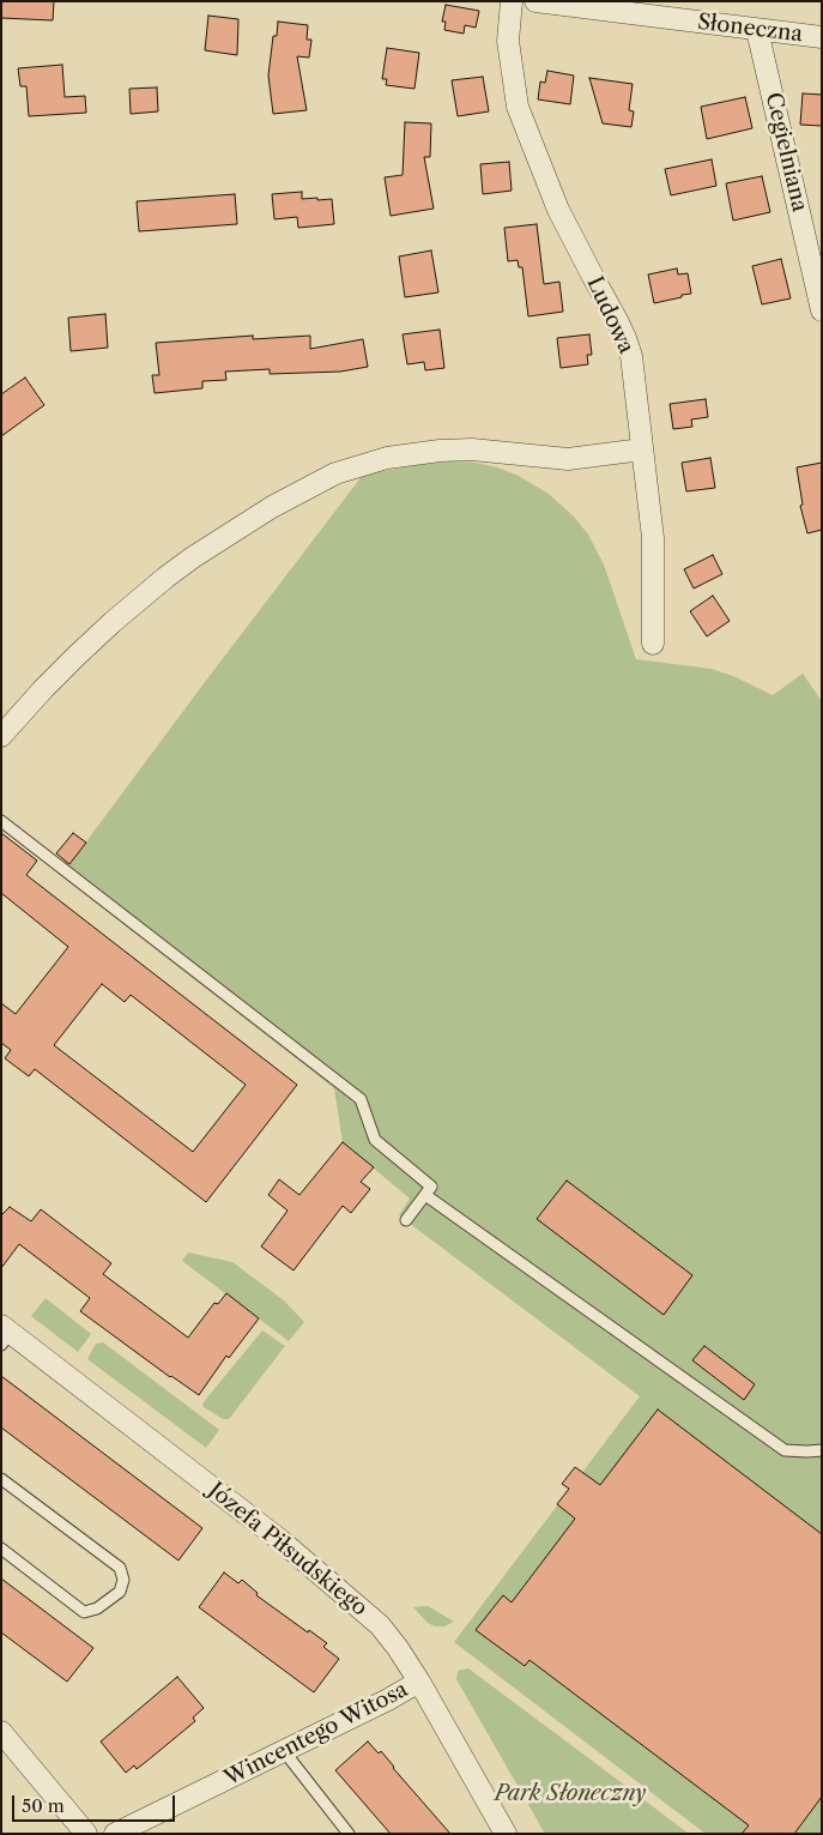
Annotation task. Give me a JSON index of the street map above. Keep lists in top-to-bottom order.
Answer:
{
  "streets": {
    "street": [
      "Słoneczna",
      "Cegielniana",
      "Ludowa",
      "Józefa Piłsudskiego",
      "Wincentego Witosa"
    ]
  },
  "crossings": [
    ["Słoneczna", "Cegielniana"],
    ["Józefa Piłsudskiego", "Wincentego Witosa"]
  ],
  "parks": ["Park Słoneczny"],
  "scale_bar": "50 m"
}
